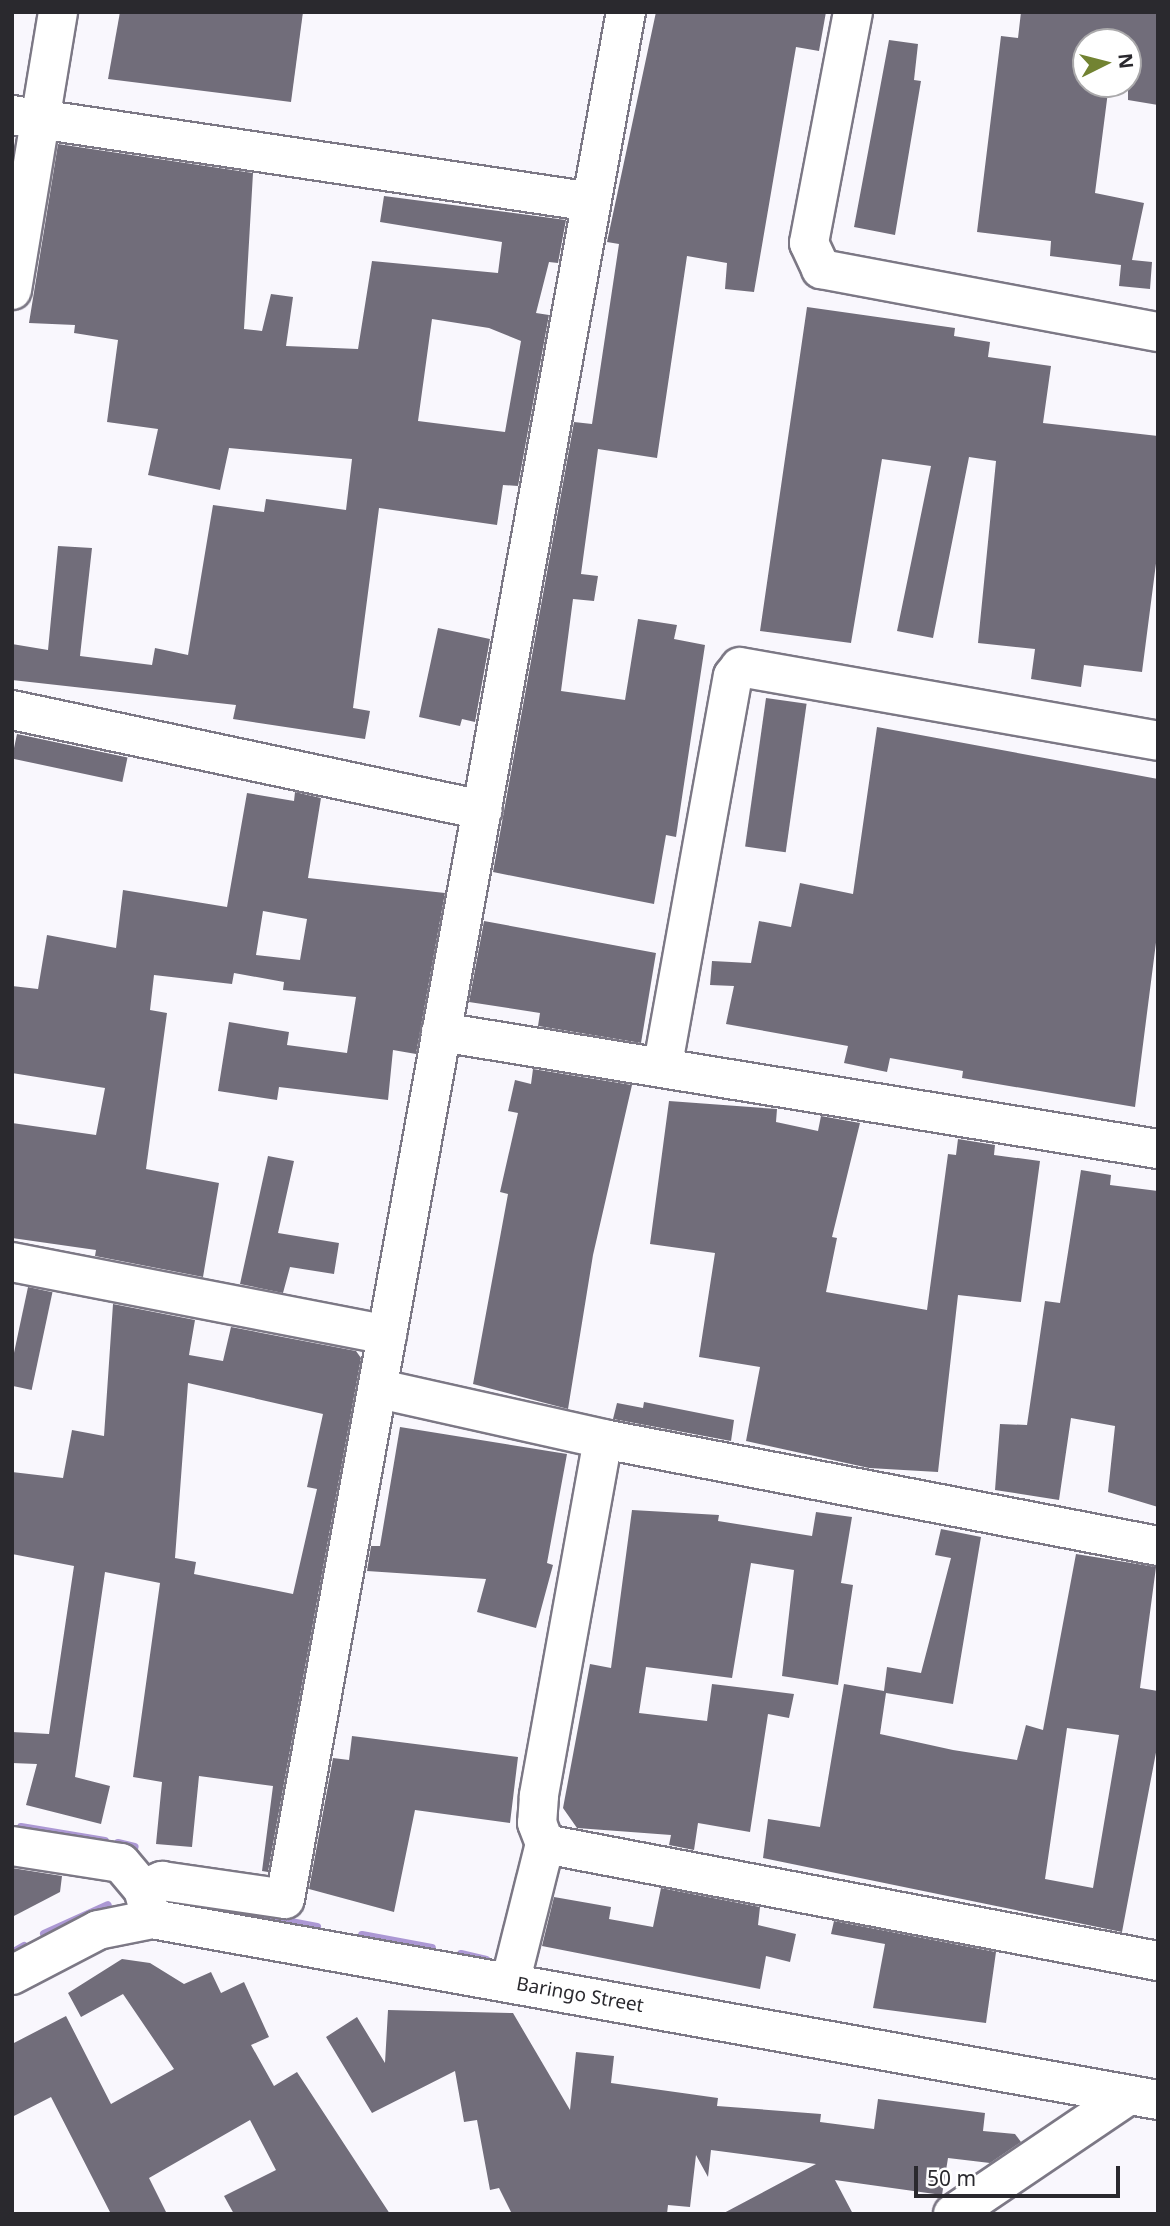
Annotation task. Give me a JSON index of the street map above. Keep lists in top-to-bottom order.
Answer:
{
  "streets": {
    "street": ["Baringo Street"]
  },
  "scale_bar": "50 m",
  "north": "right"
}
